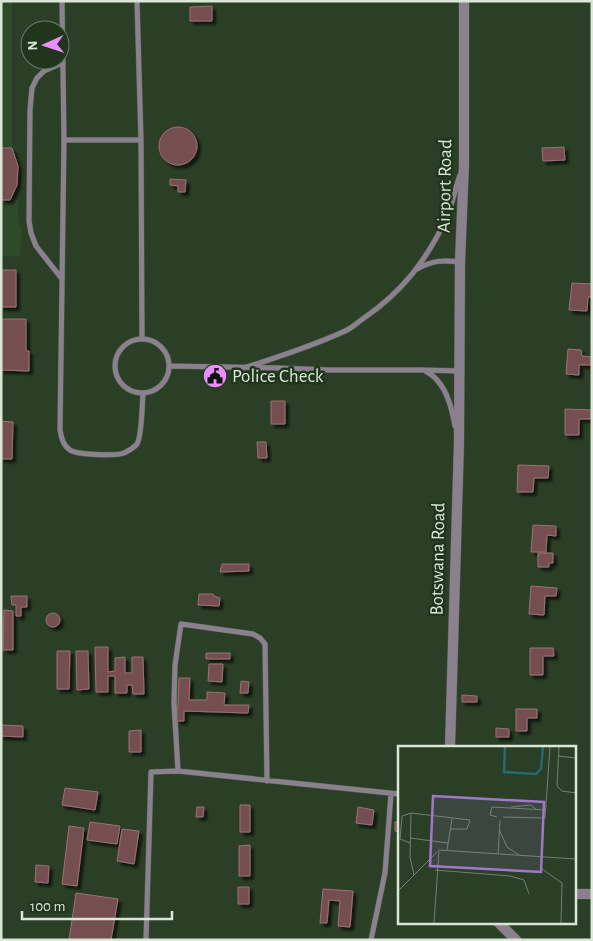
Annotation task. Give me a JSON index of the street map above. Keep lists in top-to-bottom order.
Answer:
{
  "streets": {
    "street": ["Airport Road", "Botswana Road"]
  },
  "crossings": [
    ["Airport Road", "Botswana Road"]
  ],
  "places": {
    "public building": ["Police Check"]
  },
  "scale_bar": "100 m",
  "north": "left"
}
